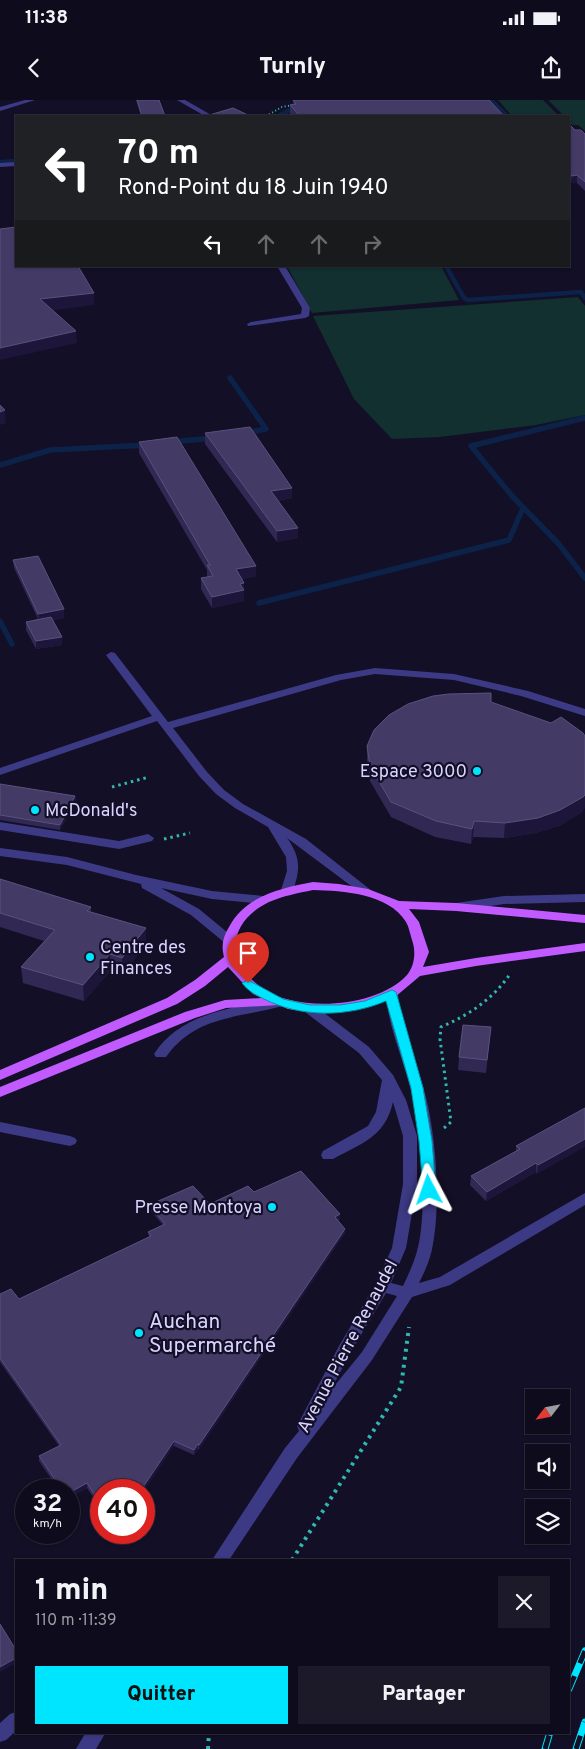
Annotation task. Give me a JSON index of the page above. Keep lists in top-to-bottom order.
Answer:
{
  "streets": {
    "street": ["Avenue Pierre Renaudel"]
  },
  "places": [
    "Espace 3000",
    "McDonald's",
    "Centre des Finances",
    "Presse Montoya",
    "Auchan Supermarché"
  ],
  "north": "bottom left",
  "page": {
    "status": "11:38",
    "header": "Turnly",
    "turn": ["70 m", "Rond-Point du 18 Juin 1940"],
    "speed": "32 km/h",
    "limit": "40",
    "heading": ["1 min", "110 m · 11:39"],
    "buttons": ["Quitter", "Partager"]
  }
}
